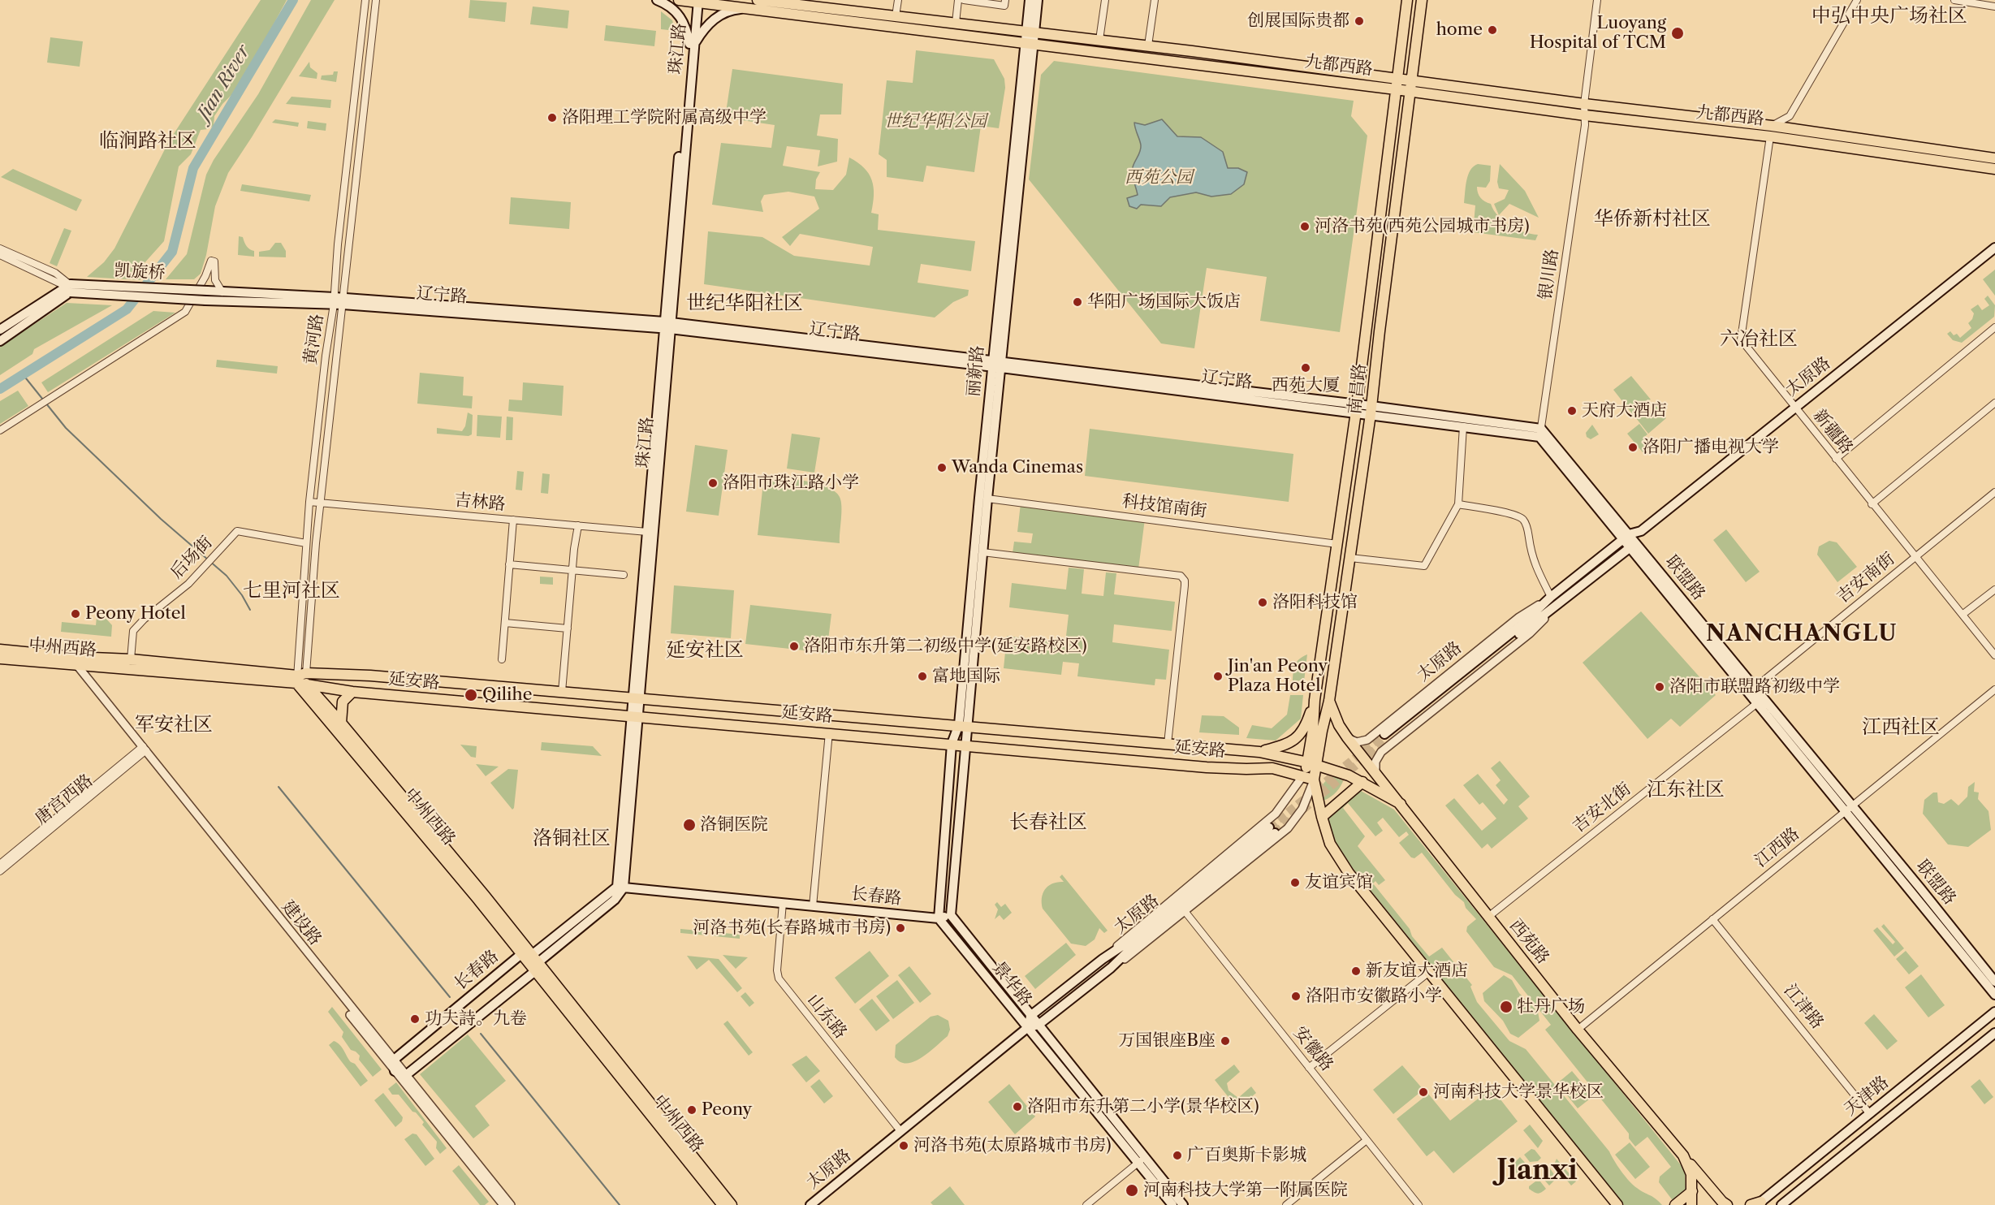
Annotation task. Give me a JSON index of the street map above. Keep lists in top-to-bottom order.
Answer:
{
  "streets": {
    "main road": [
      "珠江路",
      "九都西路",
      "凯旋桥",
      "辽宁路",
      "丽新路",
      "太原路",
      "南昌路",
      "联盟路",
      "中州西路",
      "延安路",
      "长春路",
      "西苑路",
      "景华路",
      "天津路"
    ],
    "street": [
      "银川路",
      "黄河路",
      "新疆路",
      "吉林路",
      "科技馆南街",
      "后场街",
      "吉安南街",
      "唐宫西路",
      "吉安北街",
      "江西路",
      "建设路",
      "江津路",
      "山东路",
      "安徽路"
    ]
  },
  "crossings": [
    ["珠江路", "九都西路"],
    ["珠江路", "辽宁路"],
    ["珠江路", "吉林路"],
    ["珠江路", "延安路"],
    ["珠江路", "长春路"],
    ["九都西路", "银川路"],
    ["九都西路", "丽新路"],
    ["九都西路", "南昌路"],
    ["九都西路", "新疆路"],
    ["凯旋桥", "辽宁路"],
    ["银川路", "联盟路"],
    ["辽宁路", "黄河路"],
    ["辽宁路", "丽新路"],
    ["辽宁路", "南昌路"],
    ["黄河路", "吉林路"],
    ["黄河路", "后场街"],
    ["黄河路", "中州西路"],
    ["黄河路", "延安路"],
    ["丽新路", "科技馆南街"],
    ["丽新路", "延安路"],
    ["太原路", "新疆路"],
    ["太原路", "联盟路"],
    ["太原路", "西苑路"],
    ["太原路", "景华路"],
    ["太原路", "山东路"],
    ["南昌路", "科技馆南街"],
    ["南昌路", "延安路"],
    ["南昌路", "西苑路"],
    ["新疆路", "吉安南街"],
    ["后场街", "中州西路"],
    ["联盟路", "吉安南街"],
    ["联盟路", "吉安北街"],
    ["联盟路", "江西路"],
    ["中州西路", "延安路"],
    ["中州西路", "长春路"],
    ["中州西路", "建设路"],
    ["延安路", "西苑路"],
    ["唐宫西路", "建设路"],
    ["吉安北街", "西苑路"],
    ["江西路", "西苑路"],
    ["江西路", "江津路"],
    ["长春路", "建设路"],
    ["长春路", "景华路"],
    ["长春路", "山东路"],
    ["江津路", "天津路"]
  ],
  "districts": [
    "中弘中央广场社区",
    "临涧路社区",
    "华侨新村社区",
    "世纪华阳社区",
    "六冶社区",
    "七里河社区",
    "NANCHANGLU",
    "延安社区",
    "军安社区",
    "江西社区",
    "江东社区",
    "长春社区",
    "洛铜社区",
    "Jianxi"
  ],
  "water": ["Jian River"],
  "parks": ["世纪华阳公园", "西苑公园"],
  "places": [
    "创展国际贵都",
    "home",
    "Luoyang Hospital of TCM",
    "洛阳理工学院附属高级中学",
    "河洛书苑(西苑公园城市书房)",
    "华阳广场国际大饭店",
    "西苑大厦",
    "天府大酒店",
    "洛阳广播电视大学",
    "Wanda Cinemas",
    "洛阳市珠江路小学",
    "洛阳科技馆",
    "Peony Hotel",
    "洛阳市东升第二初级中学(延安路校区)",
    "富地国际",
    "Jin'an Peony Plaza Hotel",
    "洛阳市联盟路初级中学",
    "Qilihe",
    "洛铜医院",
    "友谊宾馆",
    "河洛书苑(长春路城市书房)",
    "新友谊大酒店",
    "洛阳市安徽路小学",
    "牡丹广场",
    "功夫詩。九卷",
    "万国银座B座",
    "河南科技大学景华校区",
    "洛阳市东升第二小学(景华校区)",
    "Peony",
    "河洛书苑(太原路城市书房)",
    "广百奥斯卡影城",
    "河南科技大学第一附属医院"
  ]
}
